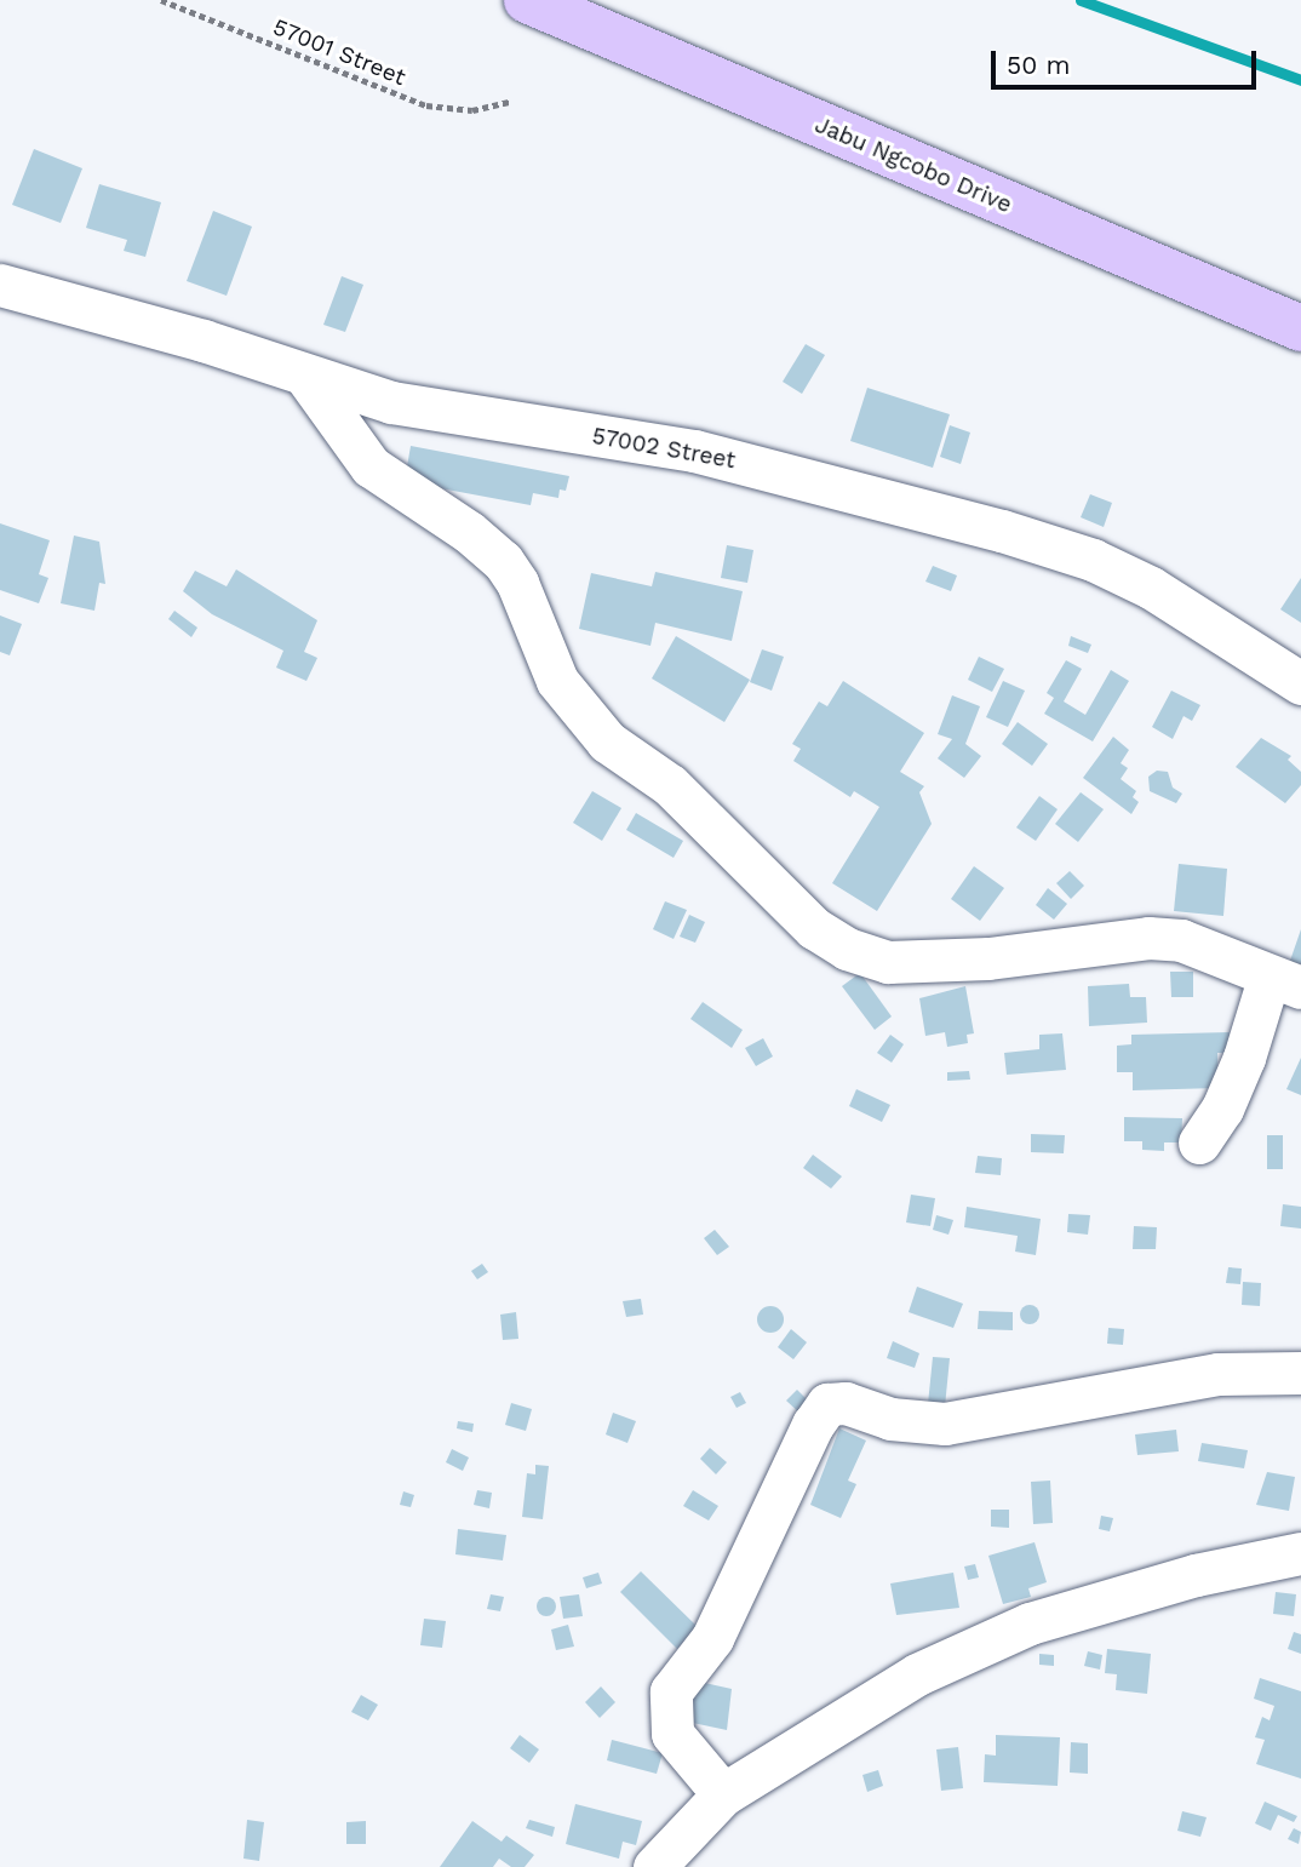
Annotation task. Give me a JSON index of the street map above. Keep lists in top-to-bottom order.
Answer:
{
  "streets": {
    "main road": ["Jabu Ngcobo Drive"],
    "street": ["57002 Street"],
    "path": ["57001 Street"]
  },
  "scale_bar": "50 m"
}
